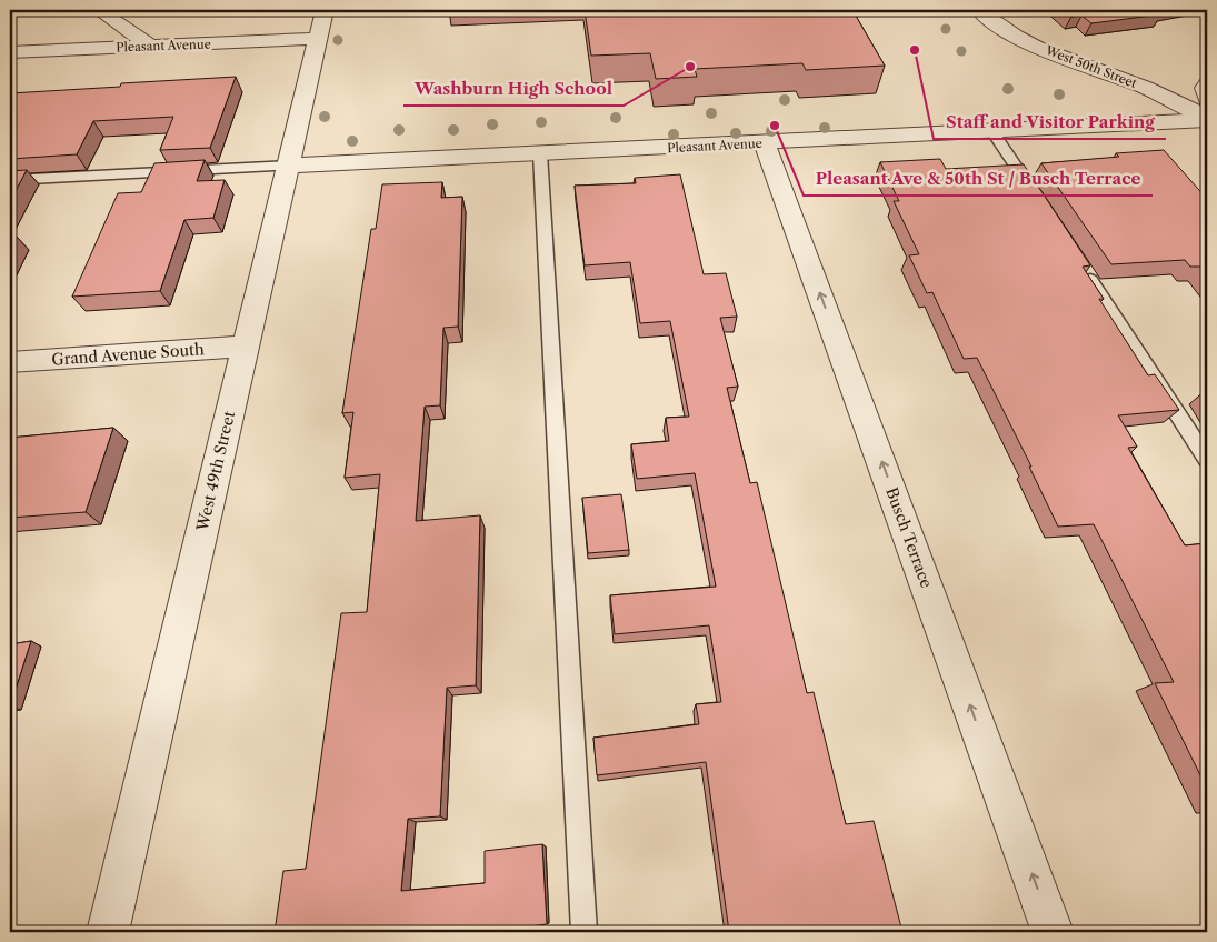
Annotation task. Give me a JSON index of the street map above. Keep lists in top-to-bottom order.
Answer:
{
  "streets": {
    "street": [
      "Pleasant Avenue",
      "West 50th Street",
      "Grand Avenue South",
      "West 49th Street",
      "Busch Terrace"
    ]
  },
  "crossings": [
    ["Pleasant Avenue", "West 50th Street"],
    ["Pleasant Avenue", "West 49th Street"],
    ["Pleasant Avenue", "Busch Terrace"],
    ["Grand Avenue South", "West 49th Street"]
  ],
  "one_way": ["Busch Terrace"],
  "places": ["Staff and Visitor Parking", "Washburn High School", "Pleasant Ave & 50th St / Busch Terrace"]
}
